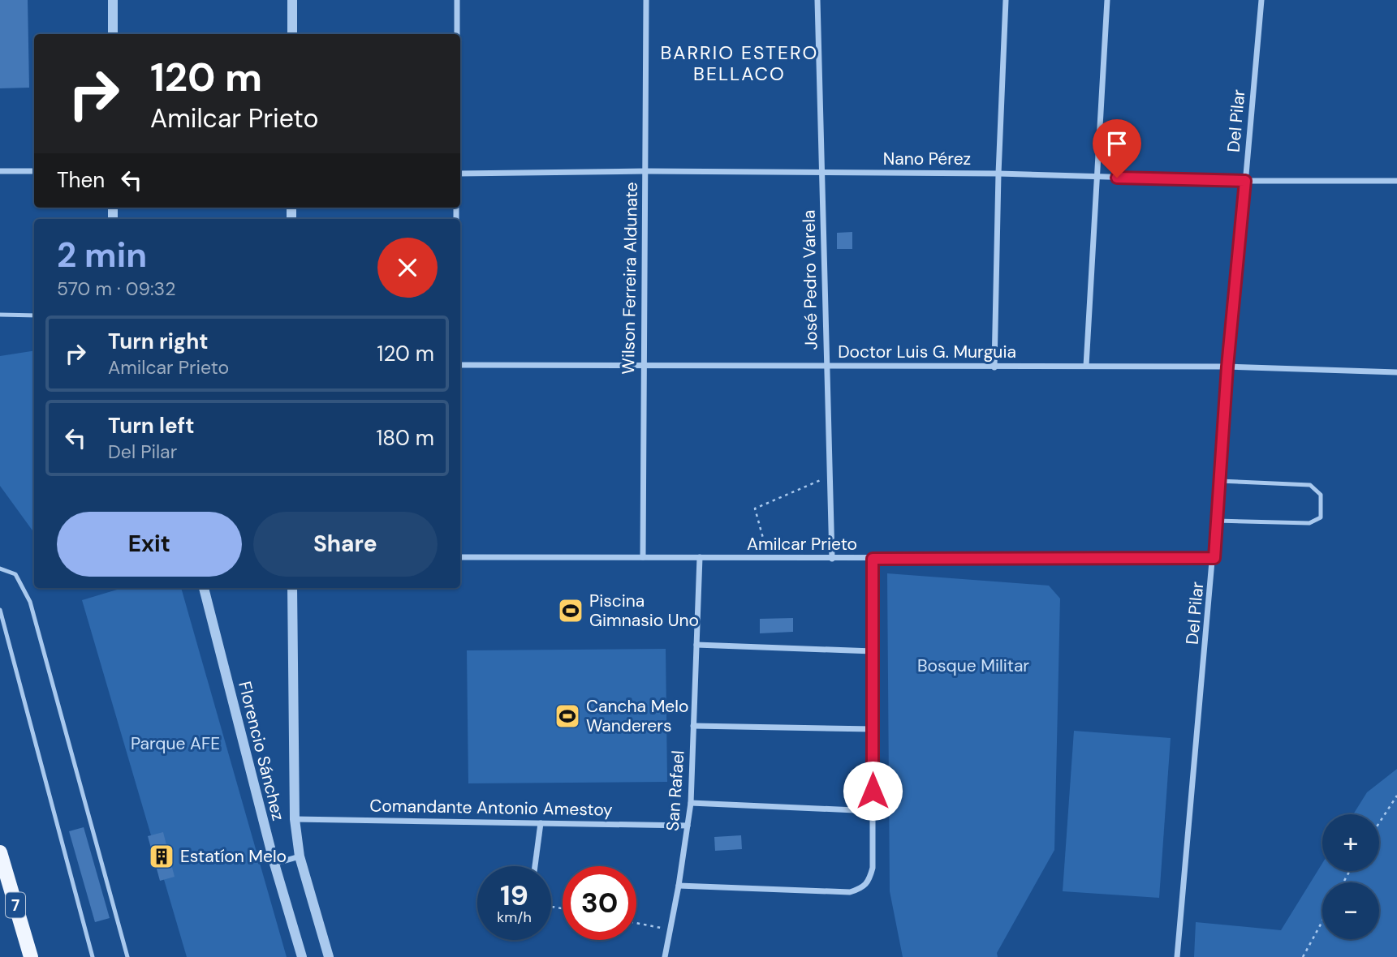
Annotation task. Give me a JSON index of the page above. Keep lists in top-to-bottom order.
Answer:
{
  "streets": {
    "main road": ["7"],
    "street": [
      "Del Pilar",
      "Nano Pérez",
      "Wilson Ferreira Aldunate",
      "José Pedro Varela",
      "Doctor Luis G. Murguia",
      "Amilcar Prieto",
      "Florencio Sánchez",
      "San Rafael",
      "Comandante Antonio Amestoy"
    ]
  },
  "crossings": [
    ["Del Pilar", "Nano Pérez"],
    ["Del Pilar", "Doctor Luis G. Murguia"],
    ["Del Pilar", "Amilcar Prieto"],
    ["Nano Pérez", "Wilson Ferreira Aldunate"],
    ["Nano Pérez", "José Pedro Varela"],
    ["Wilson Ferreira Aldunate", "Doctor Luis G. Murguia"],
    ["Wilson Ferreira Aldunate", "Amilcar Prieto"],
    ["José Pedro Varela", "Doctor Luis G. Murguia"],
    ["José Pedro Varela", "Amilcar Prieto"],
    ["Amilcar Prieto", "San Rafael"],
    ["Florencio Sánchez", "Comandante Antonio Amestoy"],
    ["San Rafael", "Comandante Antonio Amestoy"]
  ],
  "districts": ["BARRIO ESTERO BELLACO"],
  "parks": ["Bosque Militar", "Parque AFE"],
  "places": {
    "sports": ["Piscina Gimnasio Uno", "Cancha Melo Wanderers"],
    "building": ["Estatíon Melo"]
  },
  "page": {
    "turn": ["120 m", "Amilcar Prieto"],
    "then": "Then",
    "heading": ["2 min", "570 m · 09:32"],
    "list": [
      {
        "name": "Turn right",
        "note": "Amilcar Prieto",
        "value": "120 m"
      },
      {
        "name": "Turn left",
        "note": "Del Pilar",
        "value": "180 m"
      }
    ],
    "buttons": ["Exit", "Share"],
    "map_buttons": ["+", "−"],
    "speed": "19 km/h",
    "limit": "30"
  }
}
